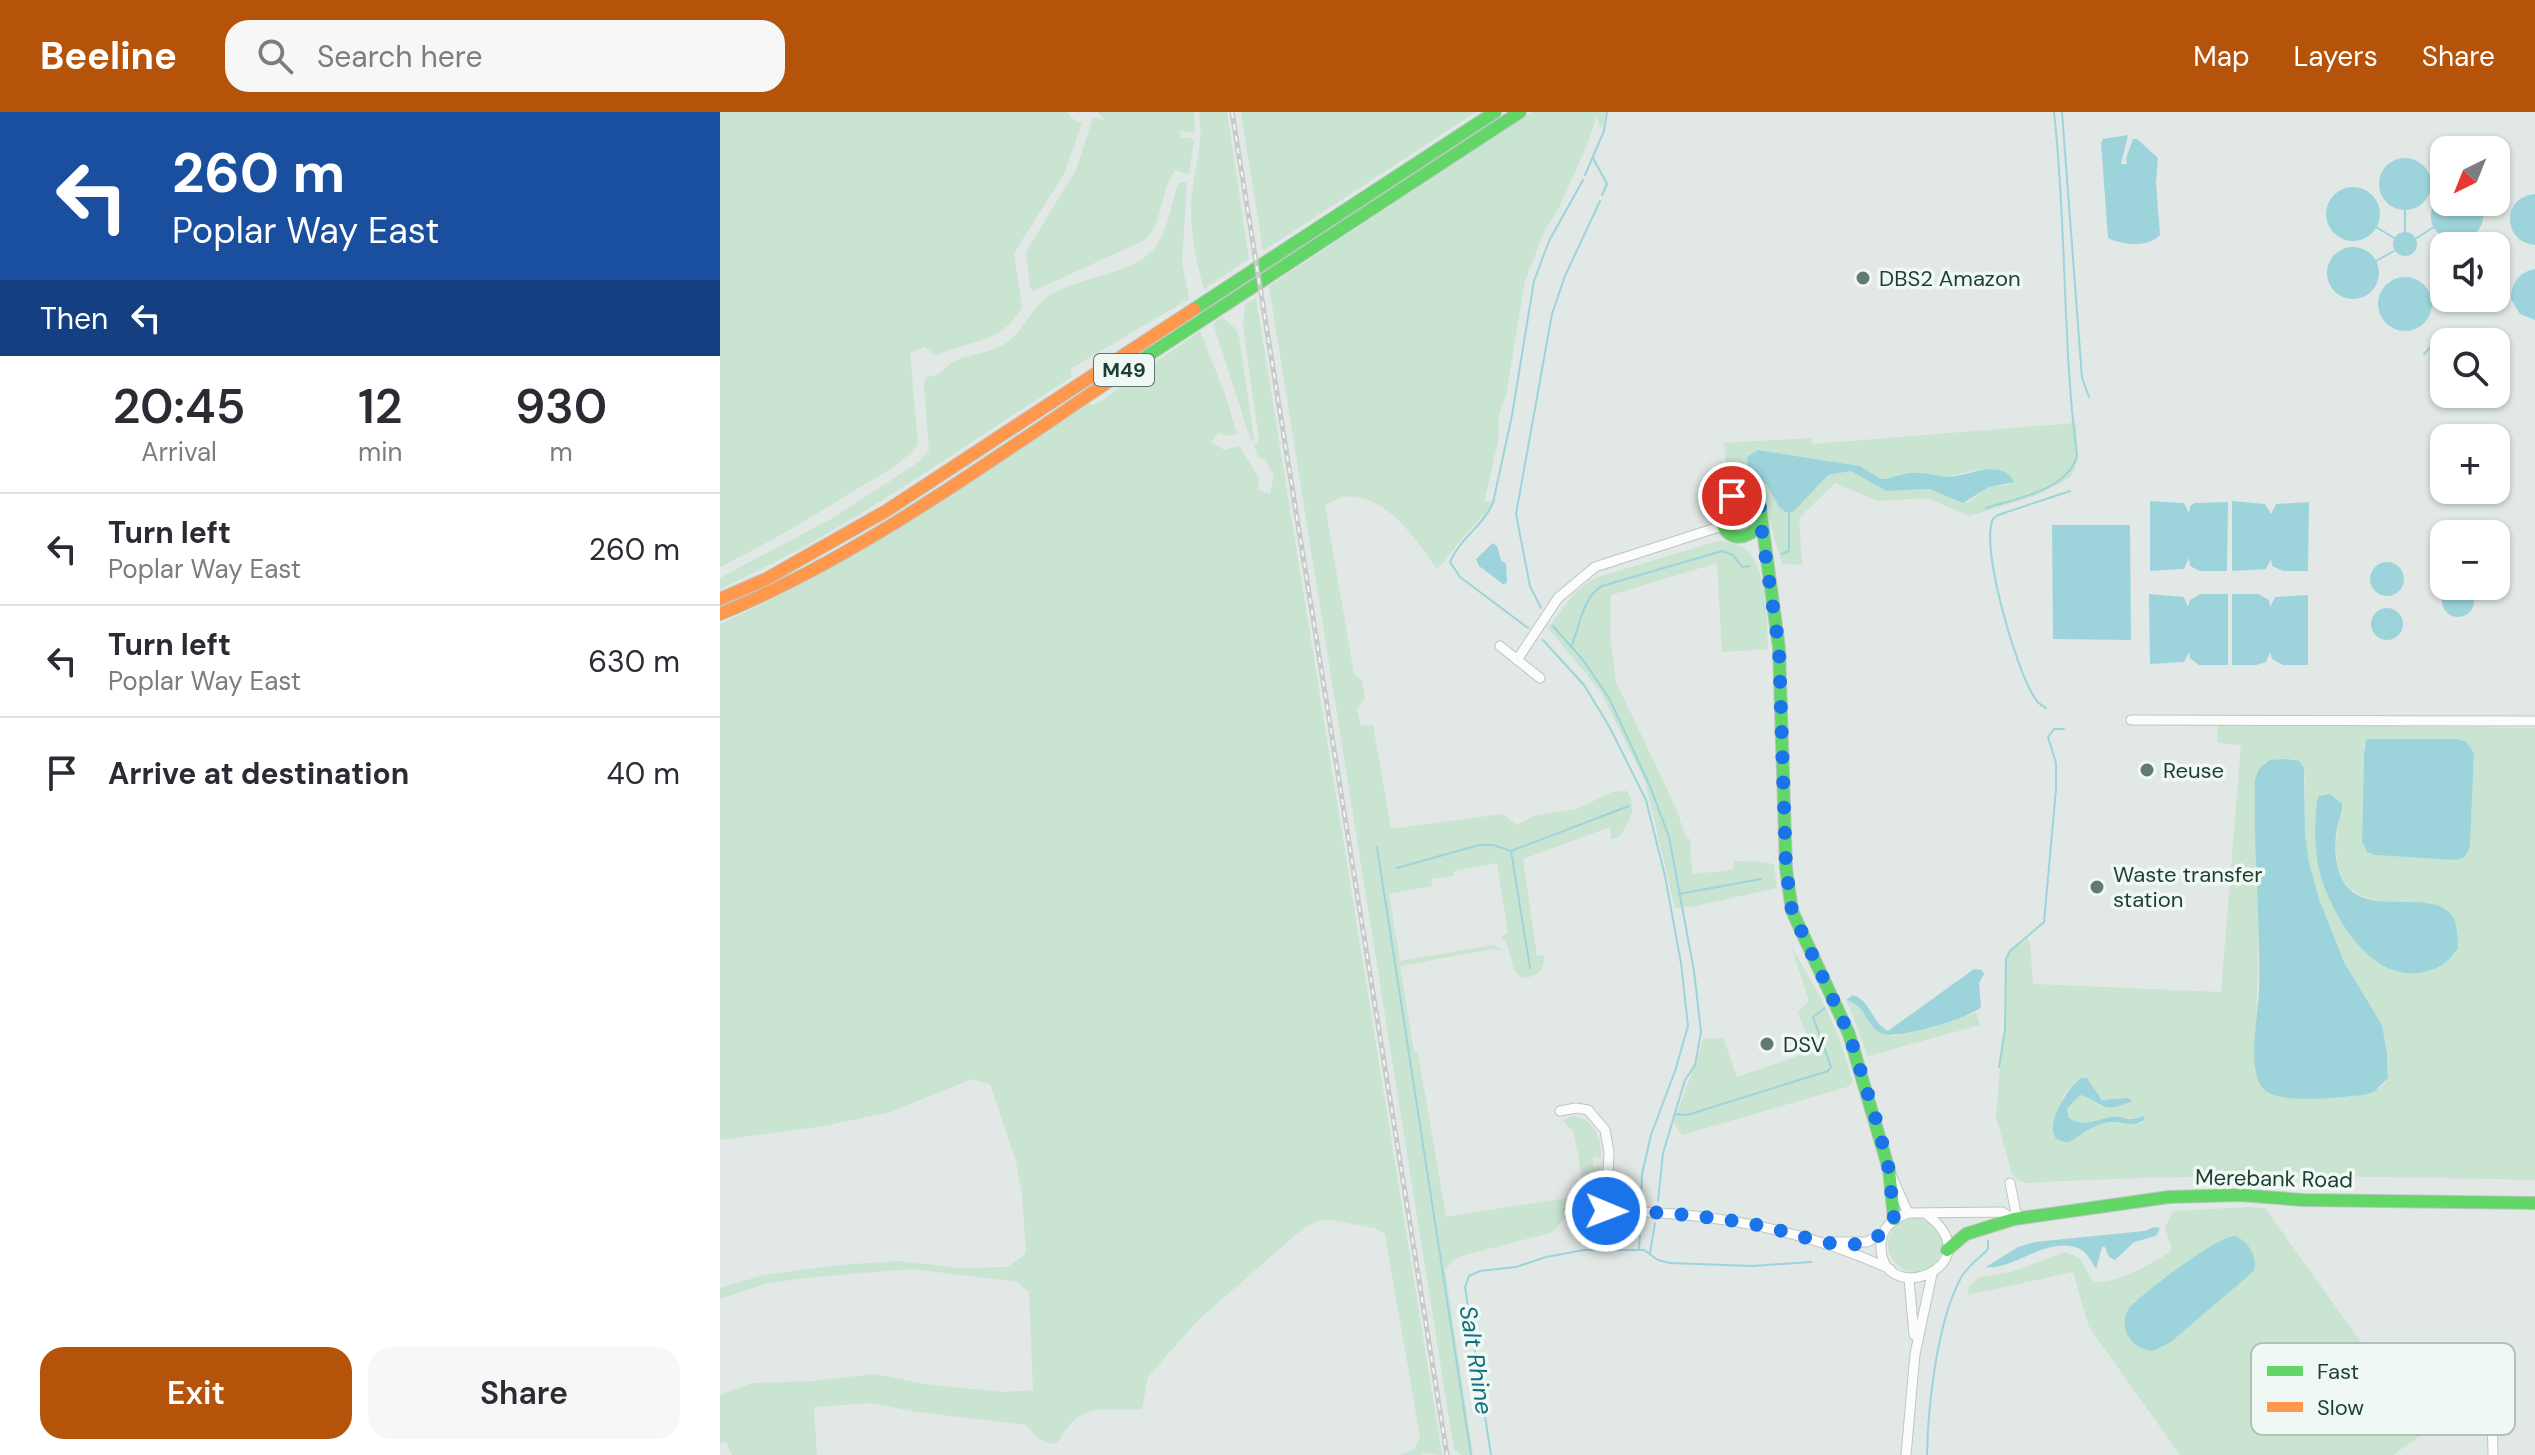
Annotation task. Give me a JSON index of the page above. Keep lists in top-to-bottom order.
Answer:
{
  "streets": {
    "main road": ["M49", "Merebank Road"]
  },
  "water": ["Salt Rhine"],
  "places": [
    "DBS2 Amazon",
    "Reuse",
    "Waste transfer station",
    "DSV"
  ],
  "legend": ["Fast", "Slow"],
  "north": "bottom left",
  "page": {
    "header": "Beeline",
    "search": "Search here",
    "nav": ["Map", "Layers", "Share"],
    "turn": ["260 m", "Poplar Way East"],
    "map_buttons": ["+", "−"],
    "then": "Then",
    "eta": [
      "20:45",
      "Arrival",
      "12",
      "min",
      "930",
      "m"
    ],
    "list": [
      {
        "name": "Turn left",
        "note": "Poplar Way East",
        "value": "260 m"
      },
      {
        "name": "Turn left",
        "note": "Poplar Way East",
        "value": "630 m"
      },
      {
        "name": "Arrive at destination",
        "value": "40 m"
      }
    ],
    "buttons": ["Exit", "Share"]
  }
}
